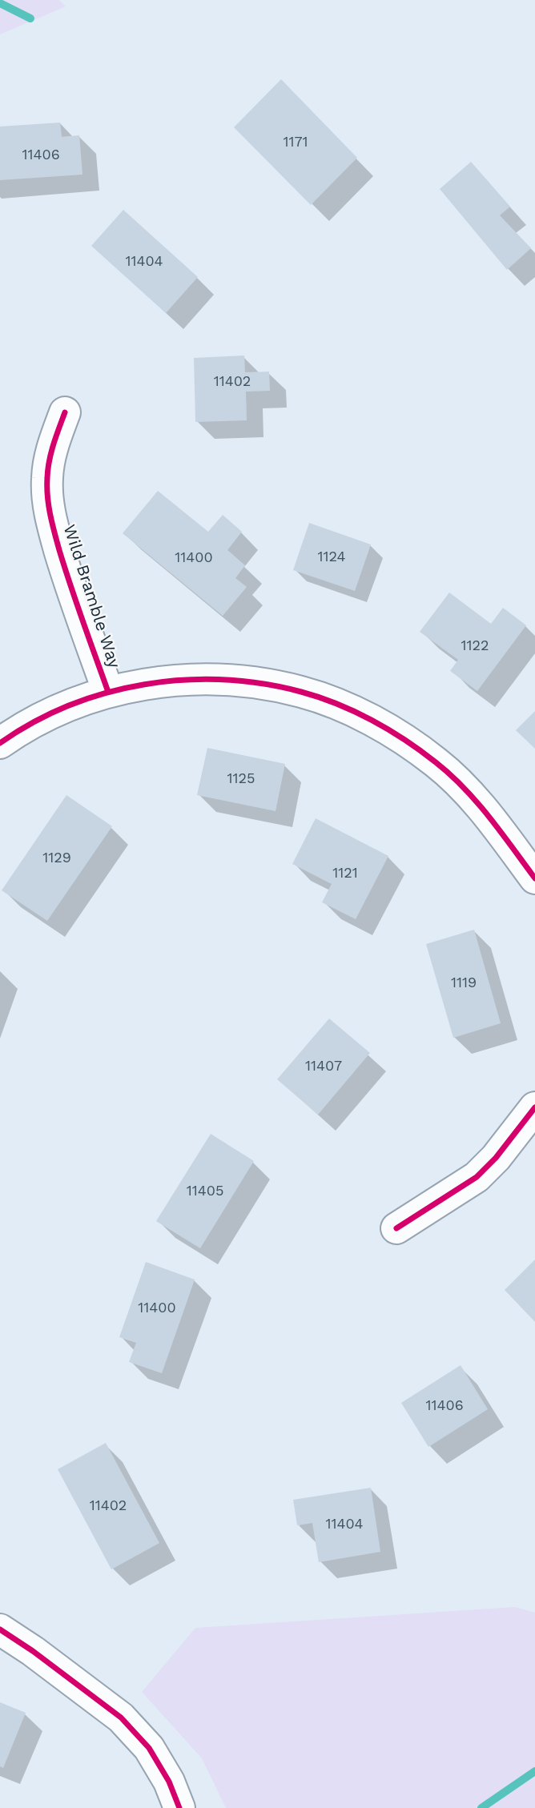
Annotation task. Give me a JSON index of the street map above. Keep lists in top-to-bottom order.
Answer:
{
  "streets": {
    "street": ["Wild Bramble Way"]
  },
  "house_numbers": [
    "1171",
    "11406",
    "11404",
    "11402",
    "1124",
    "11400",
    "1122",
    "1125",
    "1129",
    "1121",
    "1119",
    "11407",
    "11405",
    "11400",
    "11406",
    "11402",
    "11404"
  ]
}
